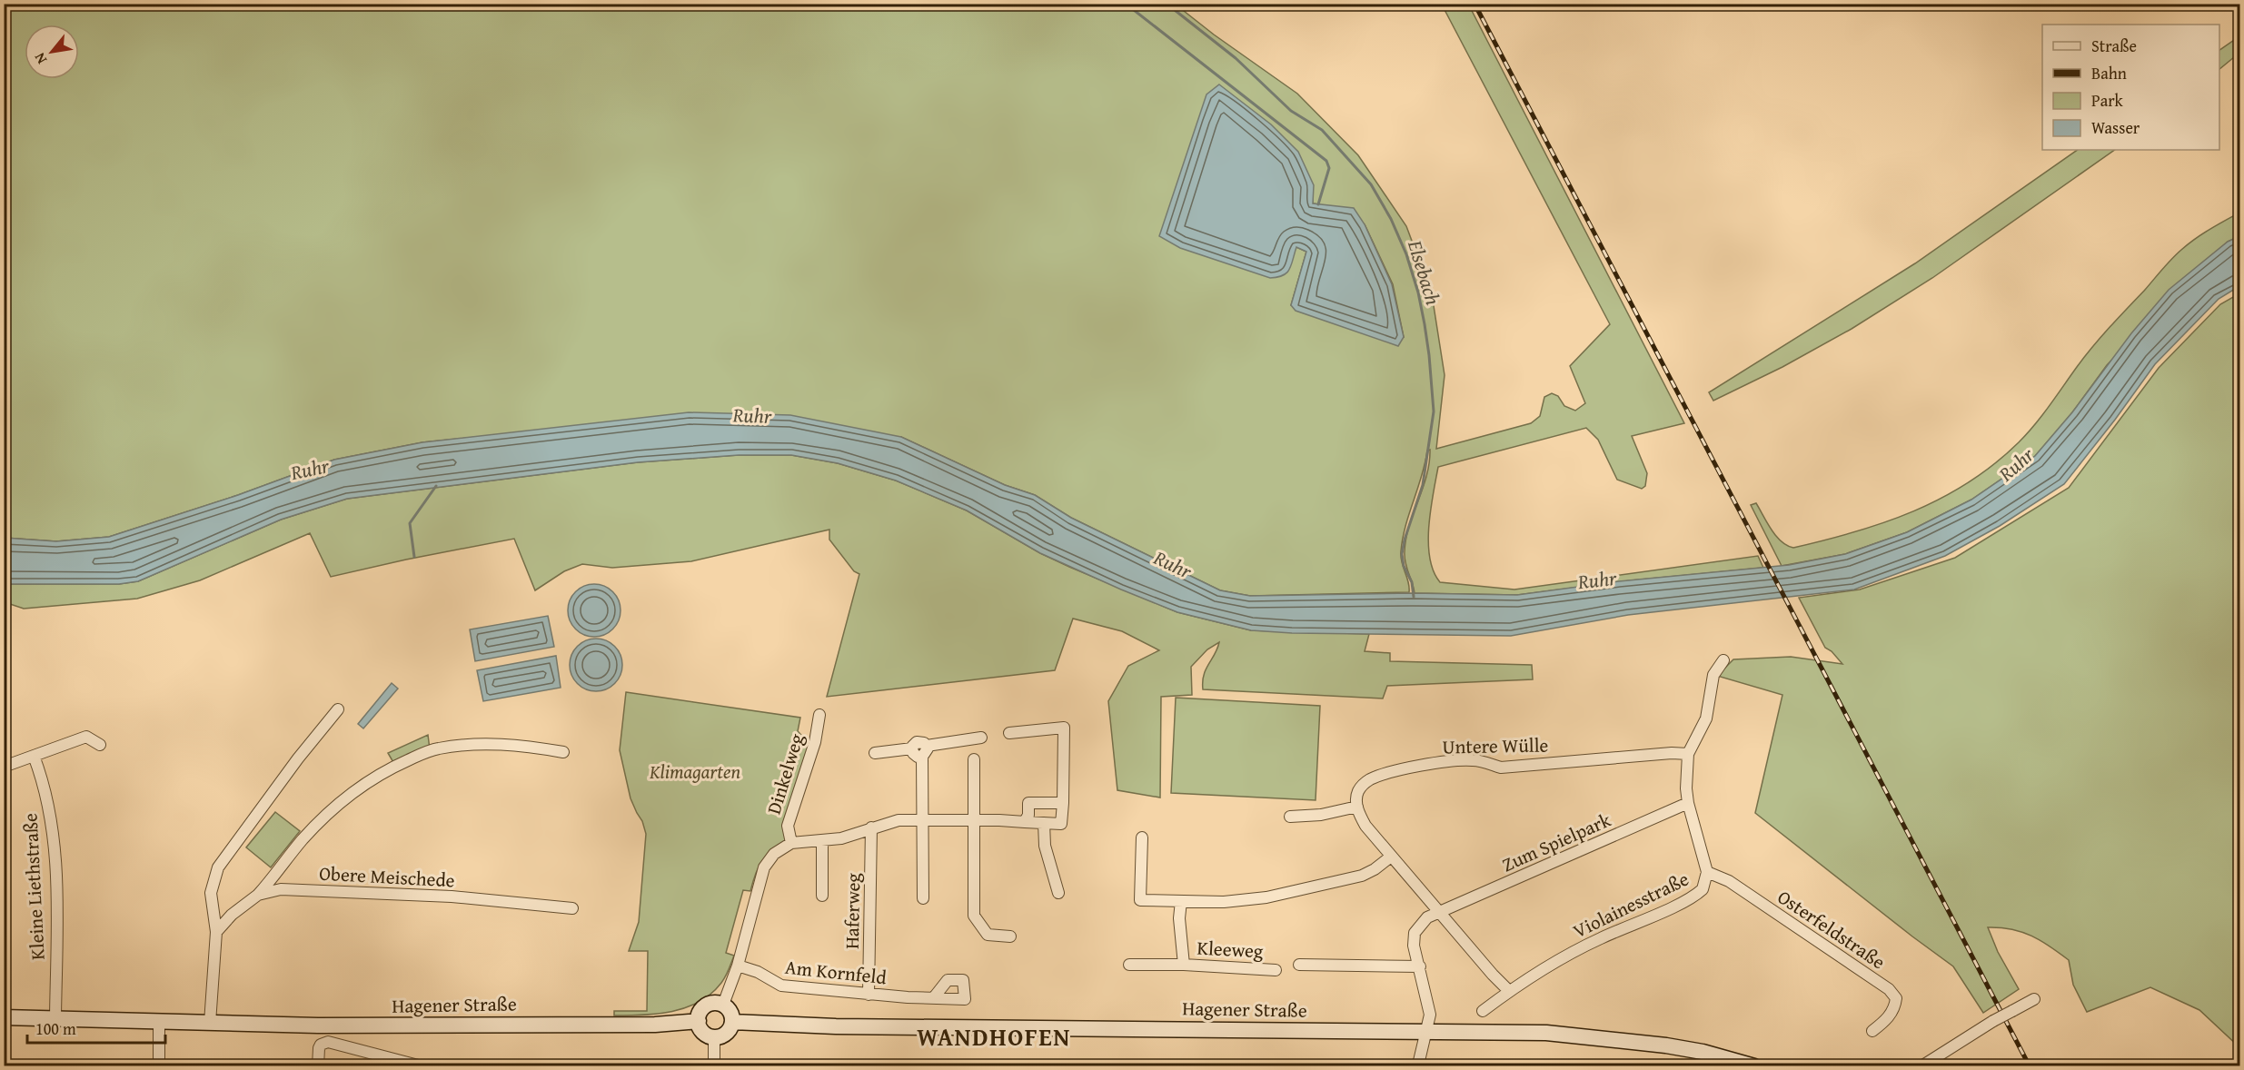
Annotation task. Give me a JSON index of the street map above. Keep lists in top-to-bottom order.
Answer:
{
  "streets": {
    "main road": ["Hagener Straße"],
    "street": [
      "Untere Wülle",
      "Dinkelweg",
      "Zum Spielpark",
      "Obere Meischede",
      "Kleine Liethstraße",
      "Violainesstraße",
      "Haferweg",
      "Osterfeldstraße",
      "Kleeweg",
      "Am Kornfeld"
    ]
  },
  "crossings": [
    ["Untere Wülle", "Violainesstraße"],
    ["Zum Spielpark", "Violainesstraße"],
    ["Kleine Liethstraße", "Hagener Straße"],
    ["Violainesstraße", "Osterfeldstraße"],
    ["Haferweg", "Am Kornfeld"]
  ],
  "districts": ["WANDHOFEN"],
  "water": ["Elsebach", "Ruhr"],
  "parks": ["Klimagarten"],
  "legend": [
    "Straße",
    "Bahn",
    "Park",
    "Wasser"
  ],
  "scale_bar": "100 m",
  "north": "bottom left"
}
